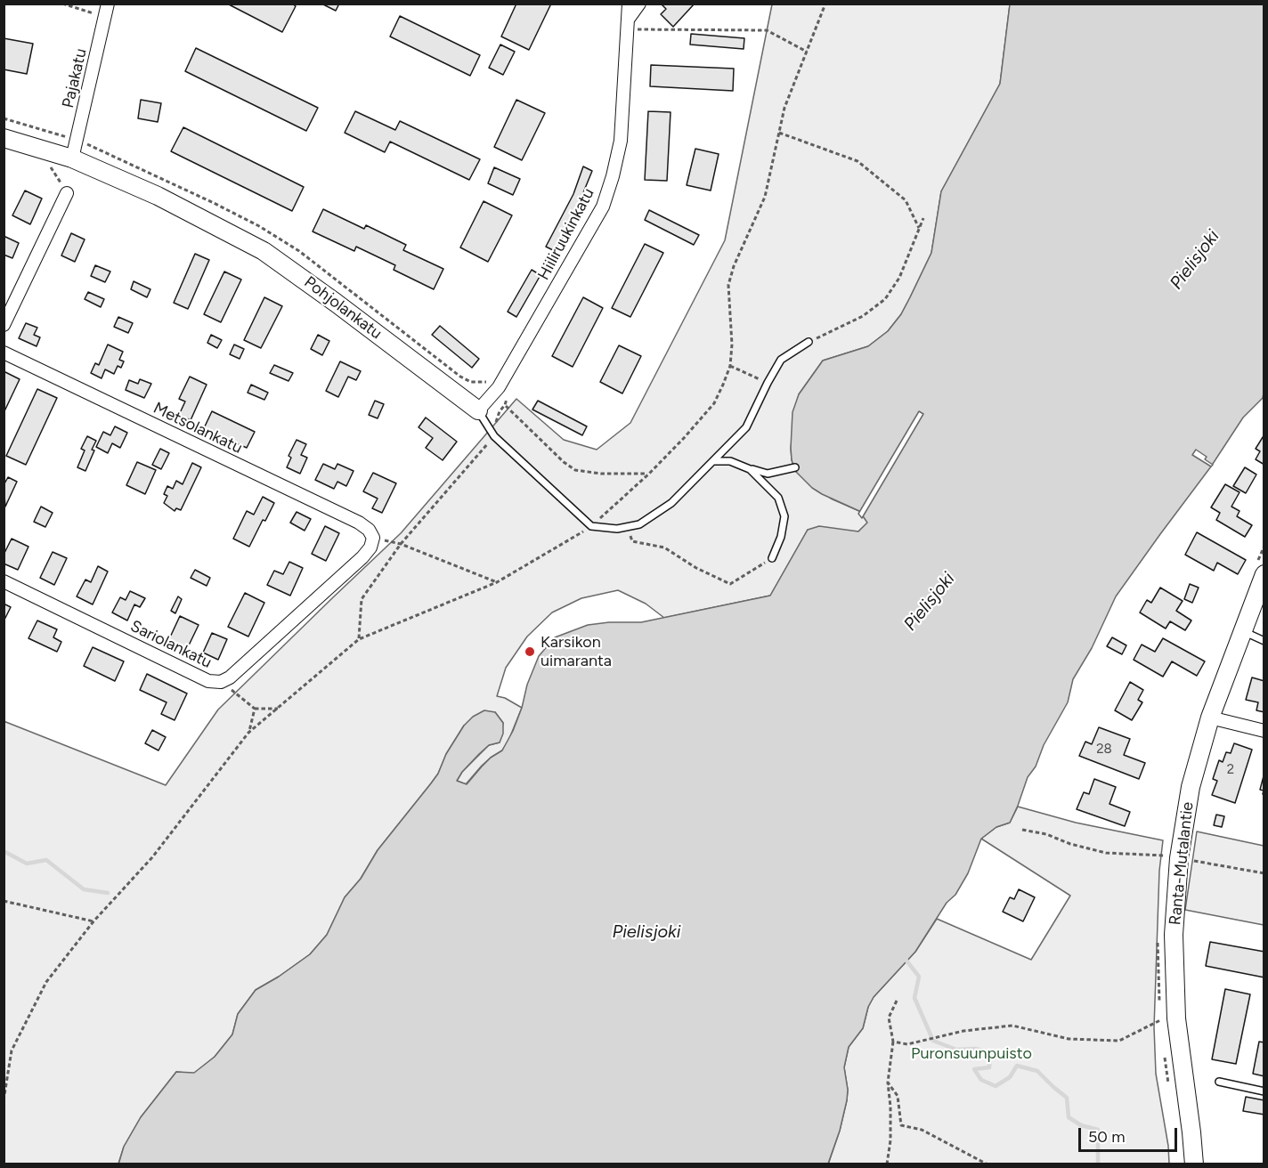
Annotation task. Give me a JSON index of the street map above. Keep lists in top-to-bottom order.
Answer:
{
  "streets": {
    "street": [
      "Pajakatu",
      "Hiiliruukinkatu",
      "Pohjolankatu",
      "Metsolankatu",
      "Sariolankatu",
      "Ranta-Mutalantie"
    ]
  },
  "crossings": [
    ["Pajakatu", "Pohjolankatu"],
    ["Hiiliruukinkatu", "Pohjolankatu"],
    ["Metsolankatu", "Sariolankatu"]
  ],
  "water": ["Pielisjoki"],
  "parks": ["Puronsuunpuisto"],
  "places": ["Karsikon uimaranta"],
  "house_numbers": ["28", "2"],
  "scale_bar": "50 m"
}
